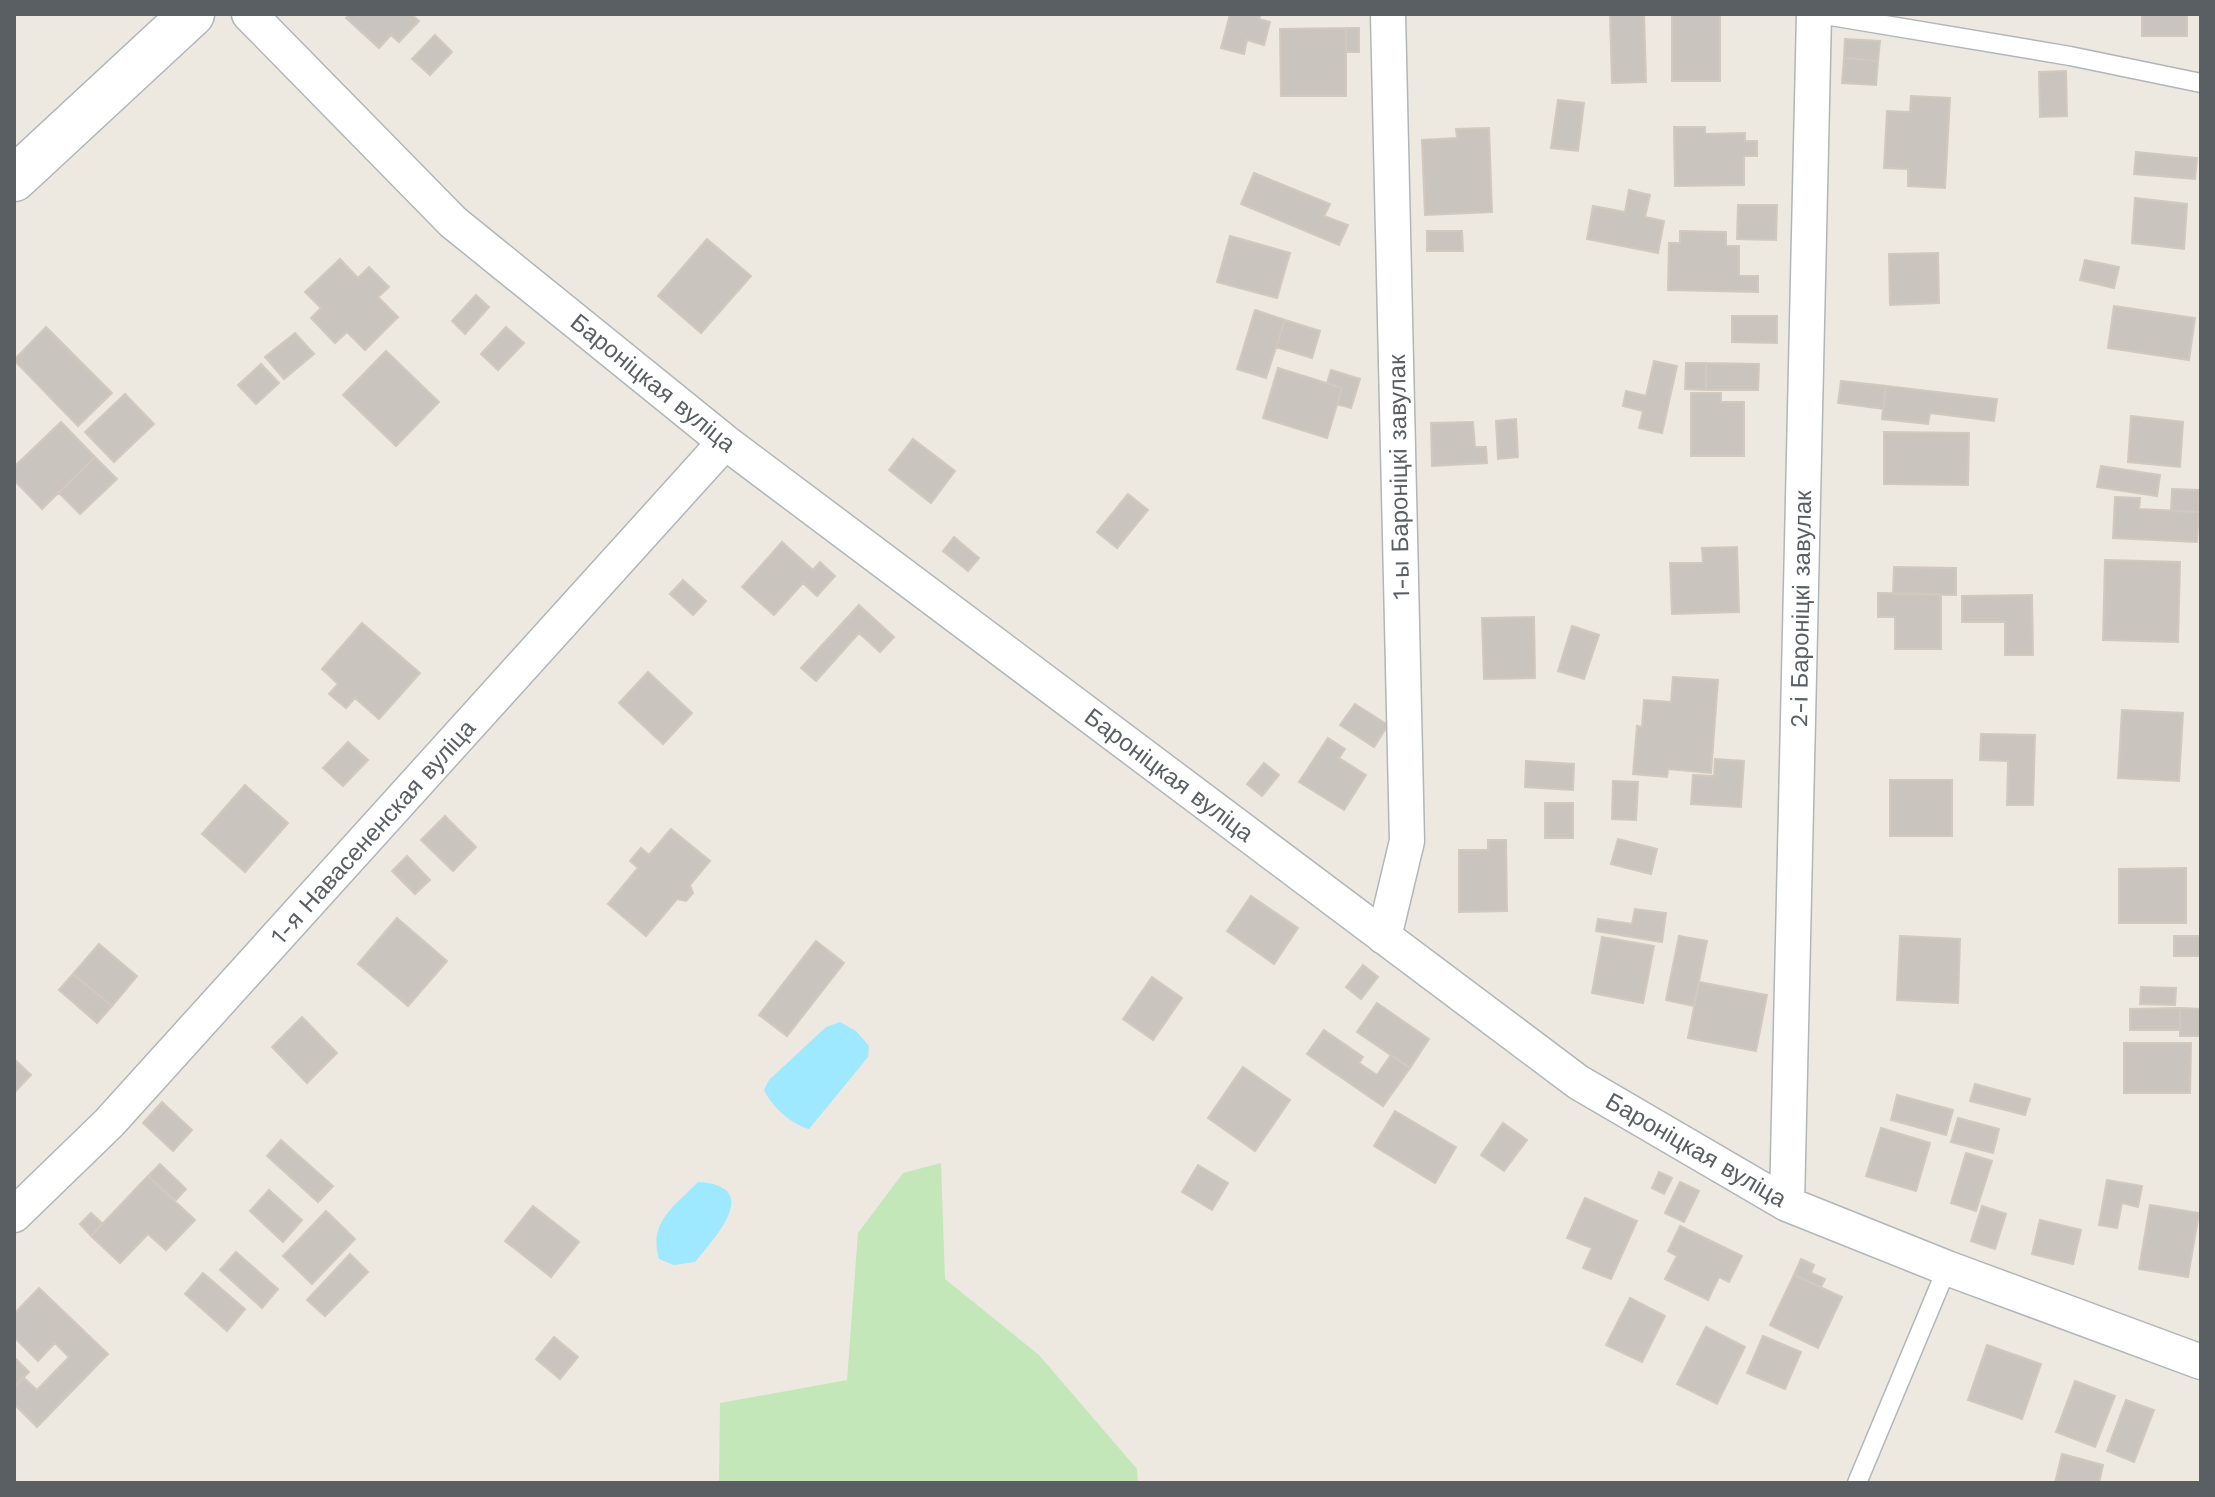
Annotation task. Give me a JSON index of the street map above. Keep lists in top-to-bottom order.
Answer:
{
  "streets": {
    "street": [
      "Бароніцкая вуліца",
      "1-ы Бароніцкі завулак",
      "2-і Бароніцкі завулак",
      "1-я Навасененская вуліца"
    ]
  },
  "crossings": [
    ["Бароніцкая вуліца", "1-ы Бароніцкі завулак"],
    ["Бароніцкая вуліца", "2-і Бароніцкі завулак"],
    ["Бароніцкая вуліца", "1-я Навасененская вуліца"]
  ]
}
